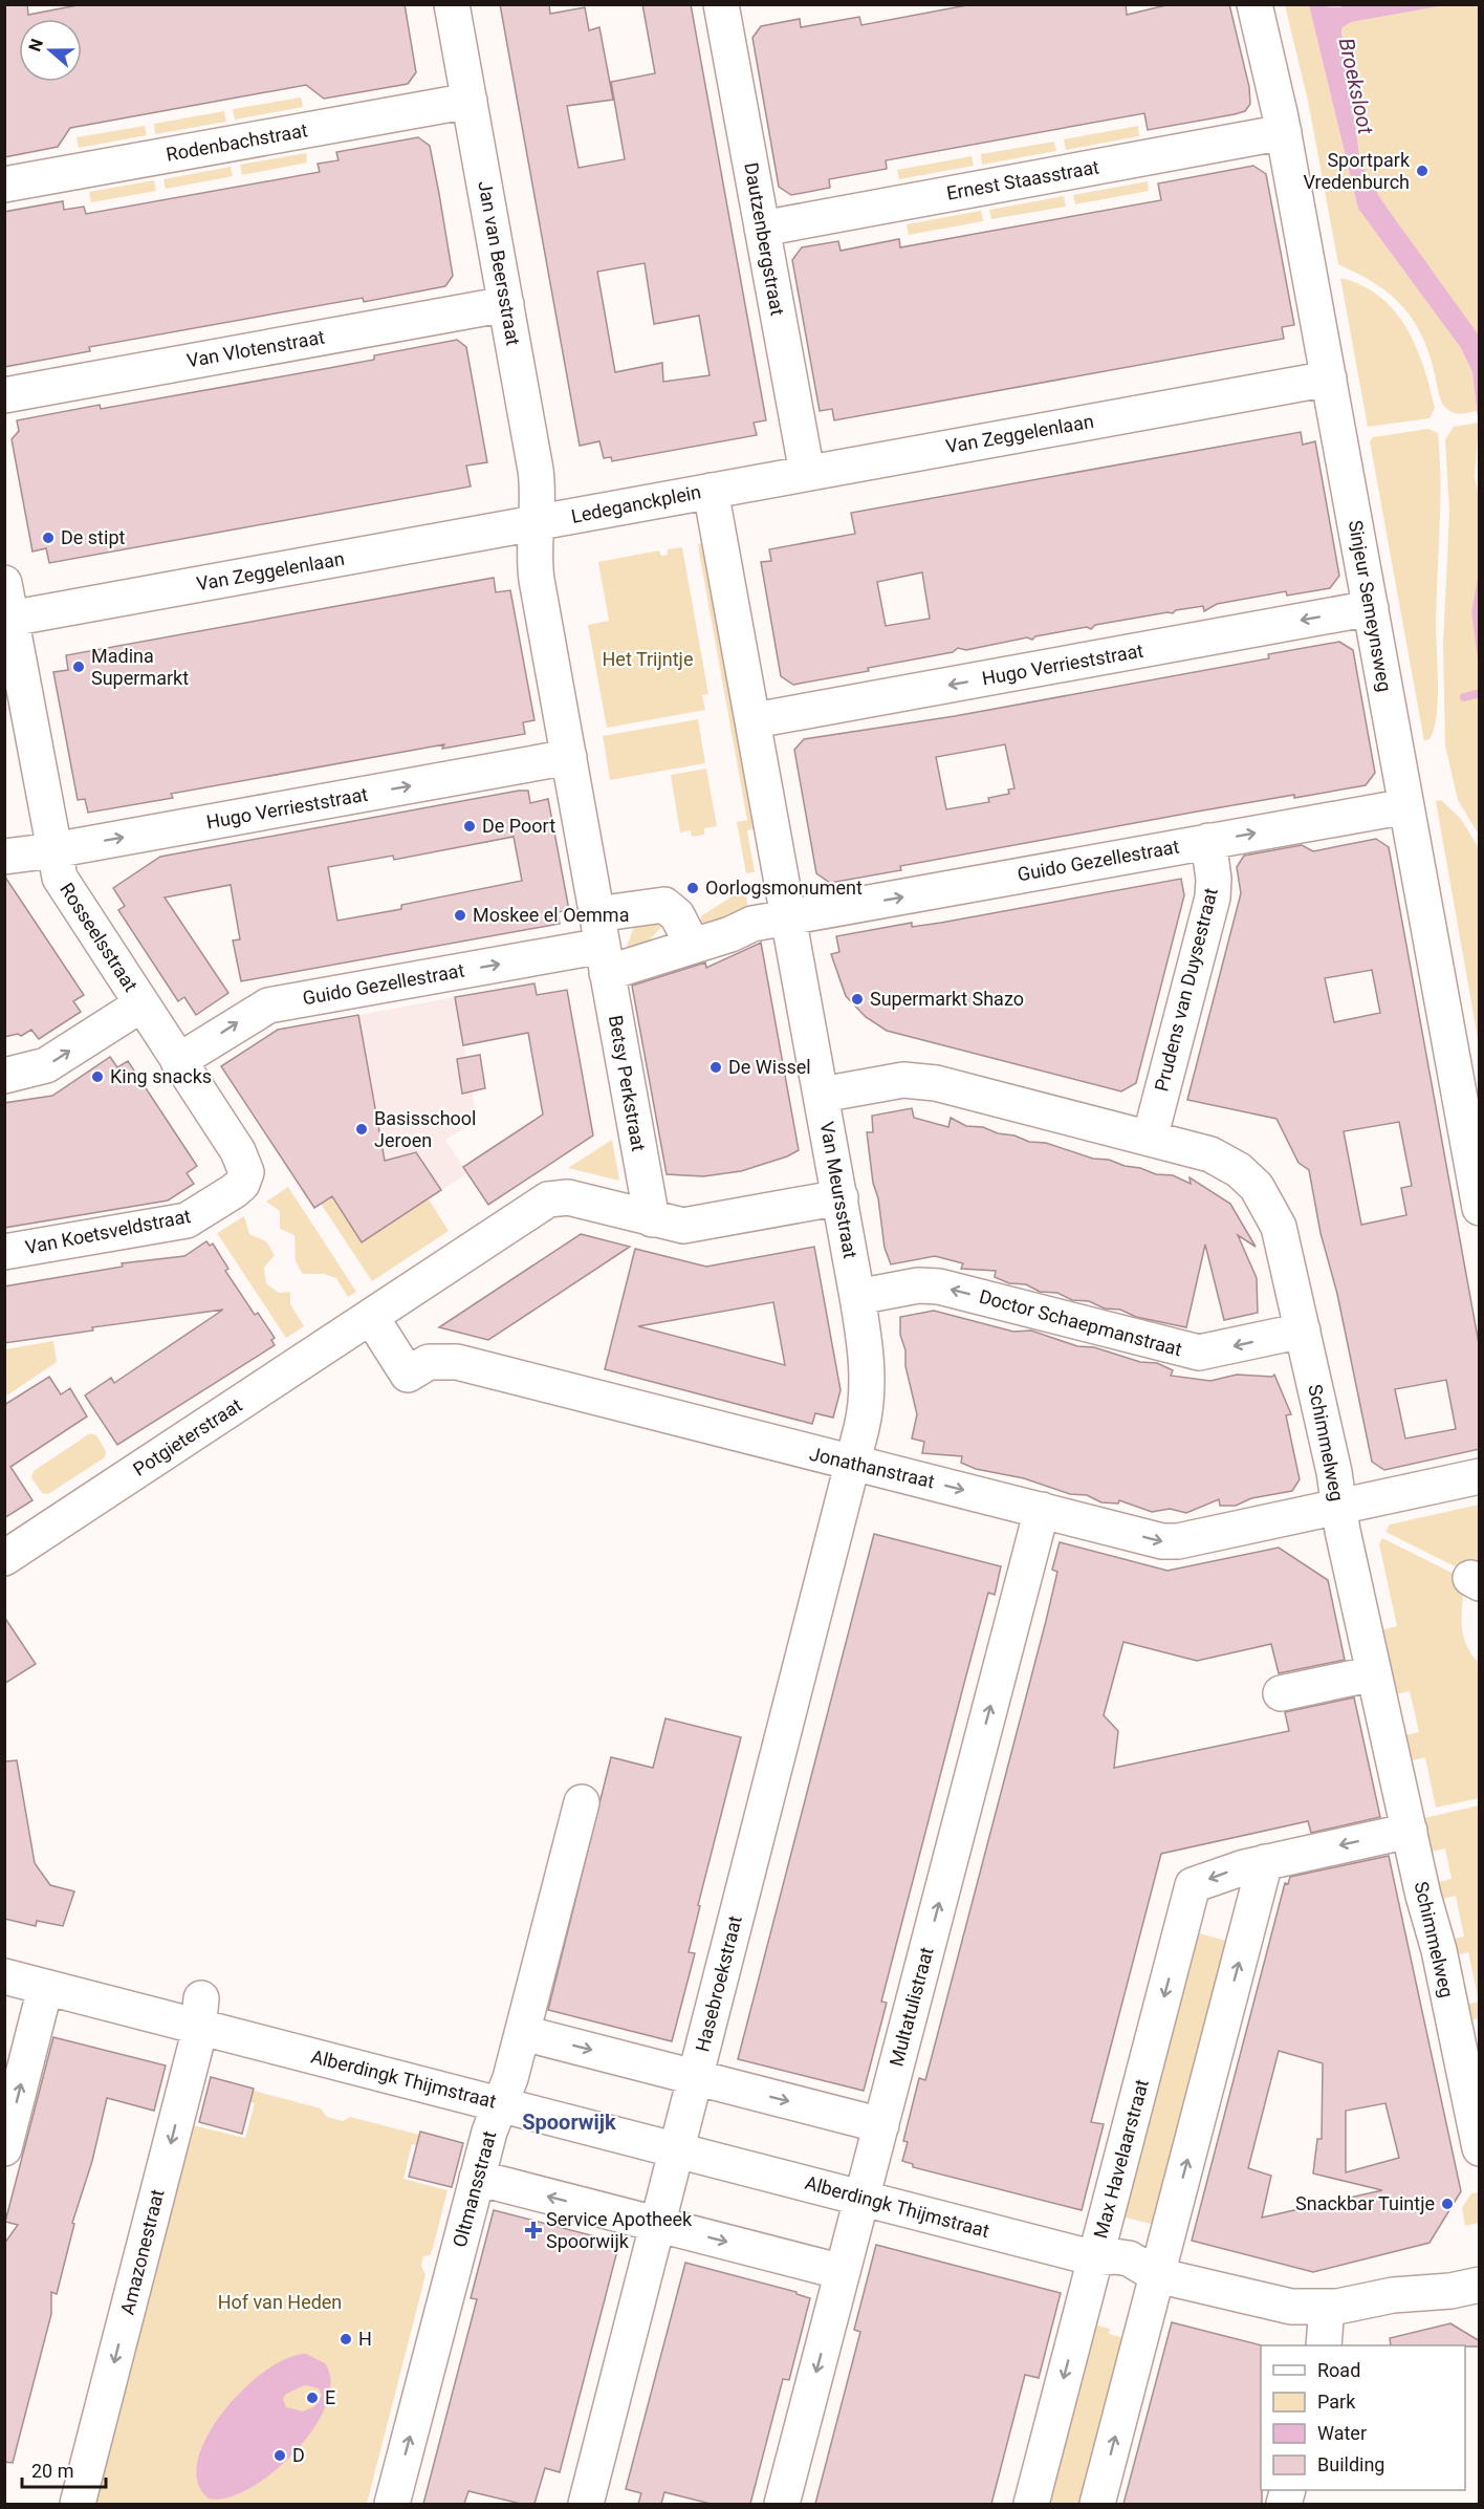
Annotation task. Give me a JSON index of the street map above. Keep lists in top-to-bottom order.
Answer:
{
  "streets": {
    "street": [
      "Rodenbachstraat",
      "Ernest Staasstraat",
      "Dautzenbergstraat",
      "Jan van Beersstraat",
      "Van Vlotenstraat",
      "Van Zeggelenlaan",
      "Ledeganckplein",
      "Sinjeur Semeynsweg",
      "Hugo Verrieststraat",
      "Guido Gezellestraat",
      "Rosseelsstraat",
      "Prudens van Duysestraat",
      "Betsy Perkstraat",
      "Van Meursstraat",
      "Van Koetsveldstraat",
      "Doctor Schaepmanstraat",
      "Potgieterstraat",
      "Schimmelweg",
      "Jonathanstraat",
      "Hasebroekstraat",
      "Multatulistraat",
      "Alberdingk Thijmstraat",
      "Max Havelaarstraat",
      "Oltmansstraat",
      "Amazonestraat"
    ]
  },
  "crossings": [
    ["Rodenbachstraat", "Jan van Beersstraat"],
    ["Ernest Staasstraat", "Dautzenbergstraat"],
    ["Ernest Staasstraat", "Sinjeur Semeynsweg"],
    ["Dautzenbergstraat", "Van Zeggelenlaan"],
    ["Jan van Beersstraat", "Van Vlotenstraat"],
    ["Jan van Beersstraat", "Van Zeggelenlaan"],
    ["Jan van Beersstraat", "Ledeganckplein"],
    ["Van Zeggelenlaan", "Ledeganckplein"],
    ["Van Zeggelenlaan", "Sinjeur Semeynsweg"],
    ["Van Zeggelenlaan", "Rosseelsstraat"],
    ["Ledeganckplein", "Hugo Verrieststraat"],
    ["Ledeganckplein", "Guido Gezellestraat"],
    ["Ledeganckplein", "Van Meursstraat"],
    ["Sinjeur Semeynsweg", "Hugo Verrieststraat"],
    ["Sinjeur Semeynsweg", "Guido Gezellestraat"],
    ["Hugo Verrieststraat", "Rosseelsstraat"],
    ["Guido Gezellestraat", "Rosseelsstraat"],
    ["Guido Gezellestraat", "Prudens van Duysestraat"],
    ["Guido Gezellestraat", "Betsy Perkstraat"],
    ["Guido Gezellestraat", "Van Meursstraat"],
    ["Rosseelsstraat", "Van Koetsveldstraat"],
    ["Prudens van Duysestraat", "Schimmelweg"],
    ["Van Meursstraat", "Doctor Schaepmanstraat"],
    ["Van Meursstraat", "Schimmelweg"],
    ["Van Meursstraat", "Jonathanstraat"],
    ["Van Meursstraat", "Hasebroekstraat"],
    ["Doctor Schaepmanstraat", "Schimmelweg"],
    ["Potgieterstraat", "Jonathanstraat"],
    ["Schimmelweg", "Jonathanstraat"],
    ["Schimmelweg", "Max Havelaarstraat"],
    ["Jonathanstraat", "Hasebroekstraat"],
    ["Jonathanstraat", "Multatulistraat"],
    ["Hasebroekstraat", "Alberdingk Thijmstraat"],
    ["Multatulistraat", "Alberdingk Thijmstraat"],
    ["Alberdingk Thijmstraat", "Max Havelaarstraat"],
    ["Alberdingk Thijmstraat", "Oltmansstraat"],
    ["Alberdingk Thijmstraat", "Amazonestraat"]
  ],
  "one_way": [
    "Guido Gezellestraat",
    "Doctor Schaepmanstraat",
    "Jonathanstraat",
    "Oltmansstraat"
  ],
  "districts": ["Spoorwijk"],
  "water": ["Broeksloot"],
  "parks": ["Het Trijntje", "Hof van Heden"],
  "places": {
    "other": [
      "Sportpark Vredenburch",
      "De stipt",
      "Madina Supermarkt",
      "De Poort",
      "Oorlogsmonument",
      "Moskee el Oemma",
      "Supermarkt Shazo",
      "De Wissel",
      "King snacks",
      "Basisschool Jeroen",
      "Snackbar Tuintje",
      "H",
      "E",
      "D"
    ],
    "health": ["Service Apotheek Spoorwijk"]
  },
  "legend": [
    "Road",
    "Park",
    "Water",
    "Building"
  ],
  "scale_bar": "20 m",
  "north": "left"
}
